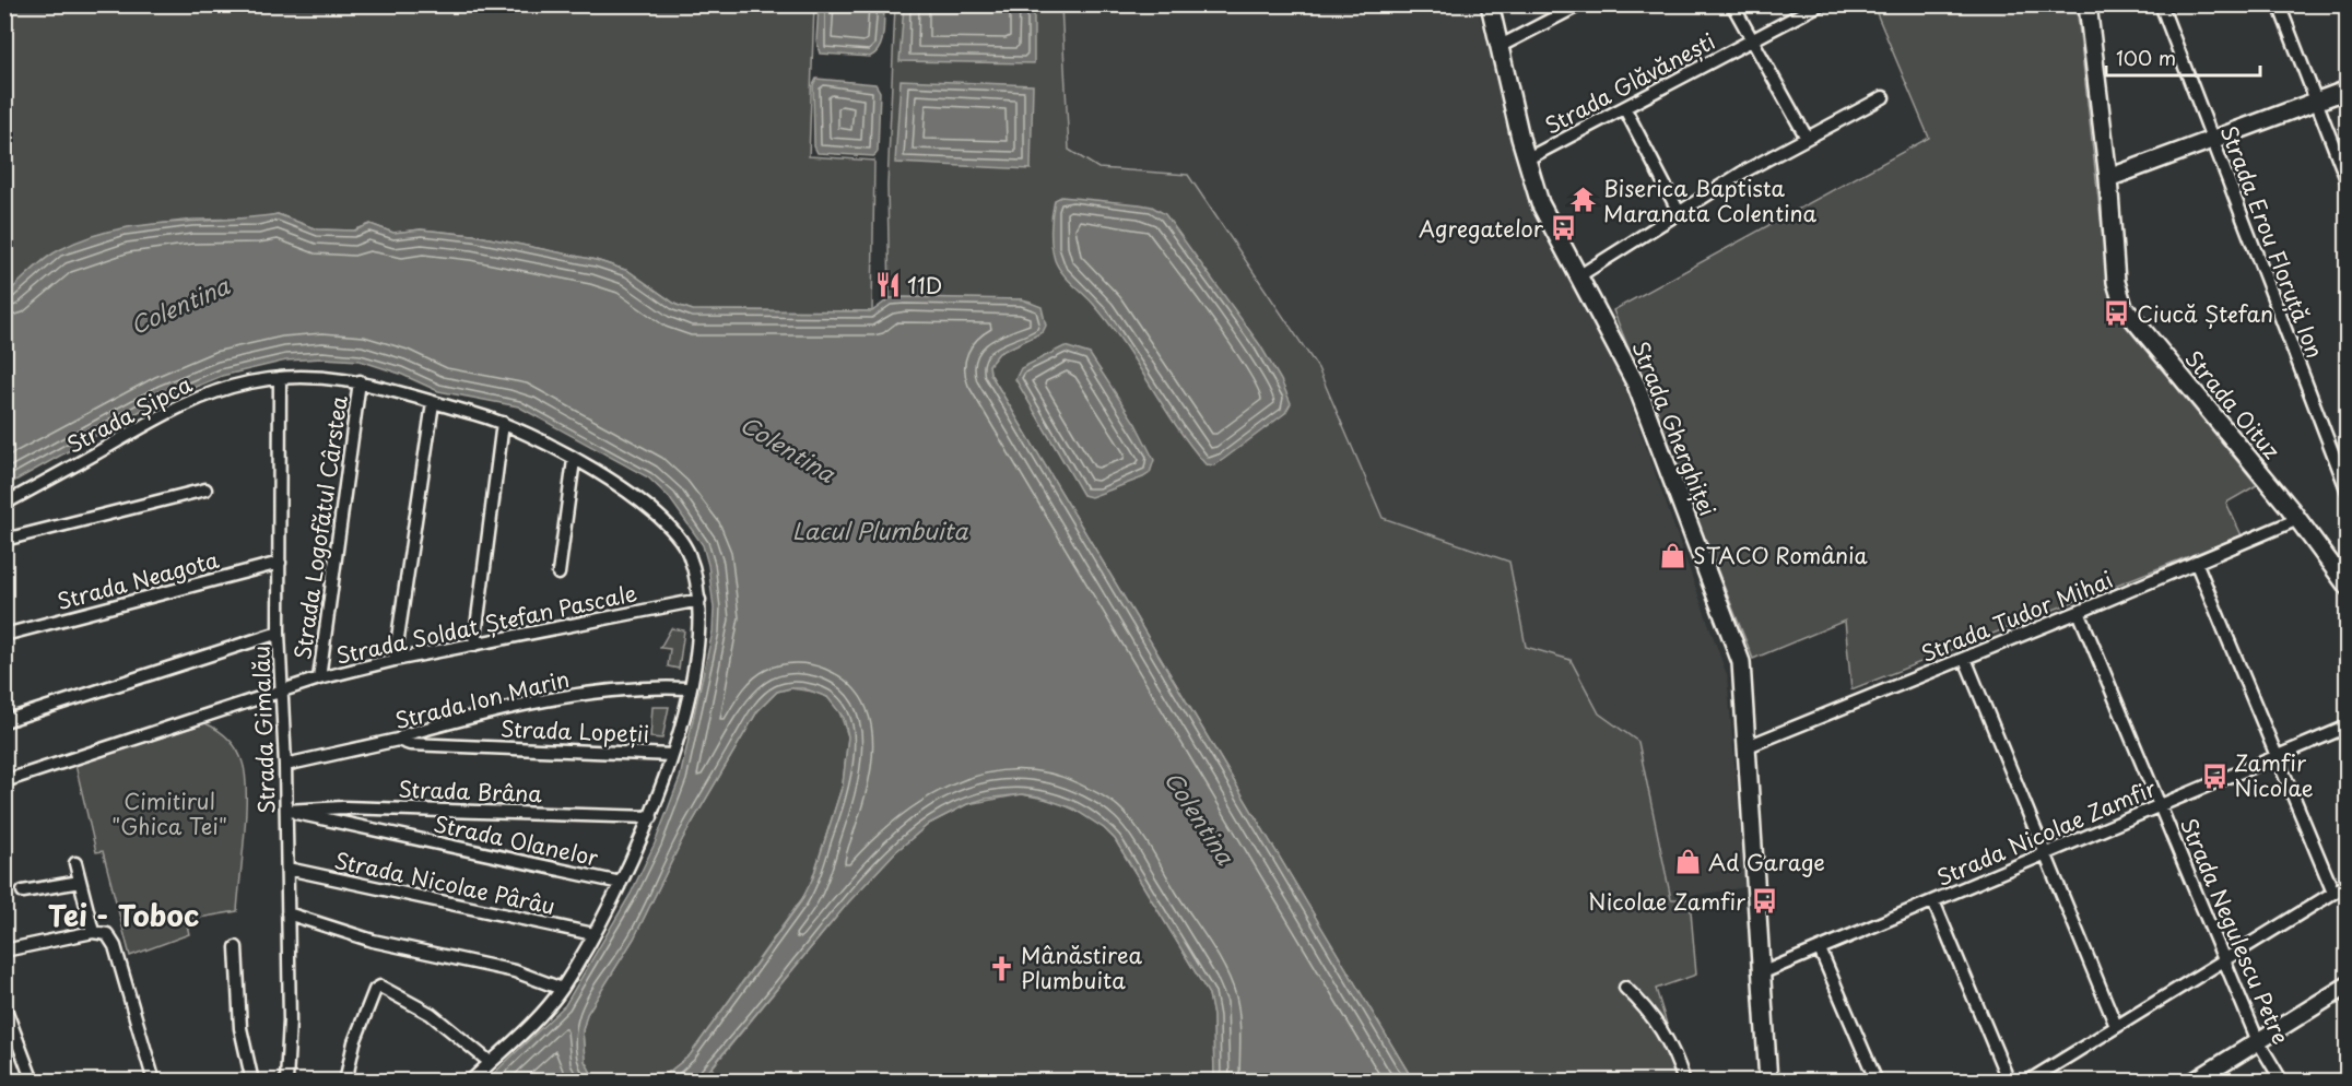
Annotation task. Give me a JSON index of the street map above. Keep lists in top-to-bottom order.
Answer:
{
  "streets": {
    "main road": ["Strada Oituz", "Strada Gherghiței"],
    "street": [
      "Strada Glăvănești",
      "Strada Erou Floruță Ion",
      "Strada Șipca",
      "Strada Logofătul Cârstea",
      "Strada Neagota",
      "Strada Tudor Mihai",
      "Strada Soldat Ștefan Pascale",
      "Strada Ion Marin",
      "Strada Gimalău",
      "Strada Lopeții",
      "Strada Brâna",
      "Strada Nicolae Zamfir",
      "Strada Olanelor",
      "Strada Nicolae Pârâu",
      "Strada Negulescu Petre"
    ]
  },
  "crossings": [
    ["Strada Glăvănești", "Strada Gherghiței"],
    ["Strada Oituz", "Strada Tudor Mihai"],
    ["Strada Șipca", "Strada Logofătul Cârstea"],
    ["Strada Șipca", "Strada Soldat Ștefan Pascale"],
    ["Strada Șipca", "Strada Ion Marin"],
    ["Strada Șipca", "Strada Gimalău"],
    ["Strada Șipca", "Strada Lopeții"],
    ["Strada Șipca", "Strada Brâna"],
    ["Strada Șipca", "Strada Olanelor"],
    ["Strada Șipca", "Strada Nicolae Pârâu"],
    ["Strada Gherghiței", "Strada Tudor Mihai"],
    ["Strada Gherghiței", "Strada Nicolae Zamfir"],
    ["Strada Logofătul Cârstea", "Strada Soldat Ștefan Pascale"],
    ["Strada Neagota", "Strada Gimalău"],
    ["Strada Tudor Mihai", "Strada Negulescu Petre"],
    ["Strada Soldat Ștefan Pascale", "Strada Gimalău"],
    ["Strada Ion Marin", "Strada Gimalău"],
    ["Strada Ion Marin", "Strada Lopeții"],
    ["Strada Gimalău", "Strada Brâna"],
    ["Strada Gimalău", "Strada Olanelor"],
    ["Strada Gimalău", "Strada Nicolae Pârâu"],
    ["Strada Brâna", "Strada Olanelor"],
    ["Strada Nicolae Zamfir", "Strada Negulescu Petre"]
  ],
  "districts": ["Tei - Toboc"],
  "water": ["Colentina", "Lacul Plumbuita"],
  "parks": ["Cimitirul \"Ghica Tei\""],
  "places": {
    "temple": ["Biserica Baptista Maranata Colentina"],
    "bus stop": [
      "Agregatelor",
      "Ciucă Ștefan",
      "Zamfir Nicolae",
      "Nicolae Zamfir"
    ],
    "restaurant": ["11D"],
    "shop": ["STACO România", "Ad Garage"],
    "church": ["Mânăstirea Plumbuita"]
  },
  "scale_bar": "100 m"
}
